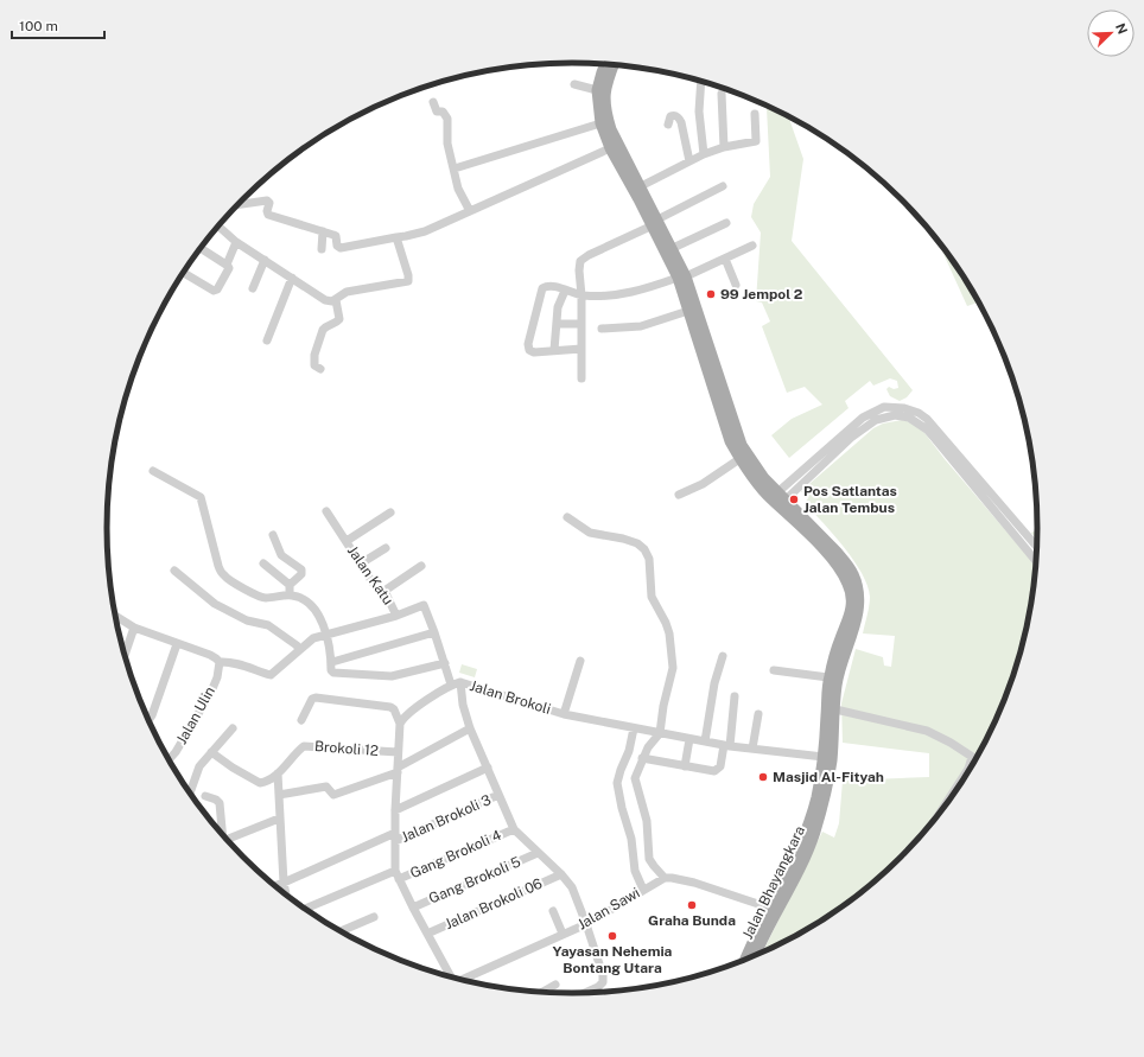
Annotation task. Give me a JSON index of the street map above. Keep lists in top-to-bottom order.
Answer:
{
  "streets": {
    "main road": ["Jalan Bhayangkara"],
    "street": [
      "Jalan Katu",
      "Jalan Brokoli",
      "Jalan Ulin",
      "Brokoli 12",
      "Jalan Brokoli 3",
      "Gang Brokoli 4",
      "Gang Brokoli 5",
      "Jalan Brokoli 06",
      "Jalan Sawi"
    ]
  },
  "crossings": [
    ["Jalan Brokoli", "Jalan Bhayangkara"]
  ],
  "places": [
    "99 Jempol 2",
    "Pos Satlantas Jalan Tembus",
    "Masjid Al-Fityah",
    "Graha Bunda",
    "Yayasan Nehemia Bontang Utara"
  ],
  "scale_bar": "100 m",
  "north": "top right"
}
